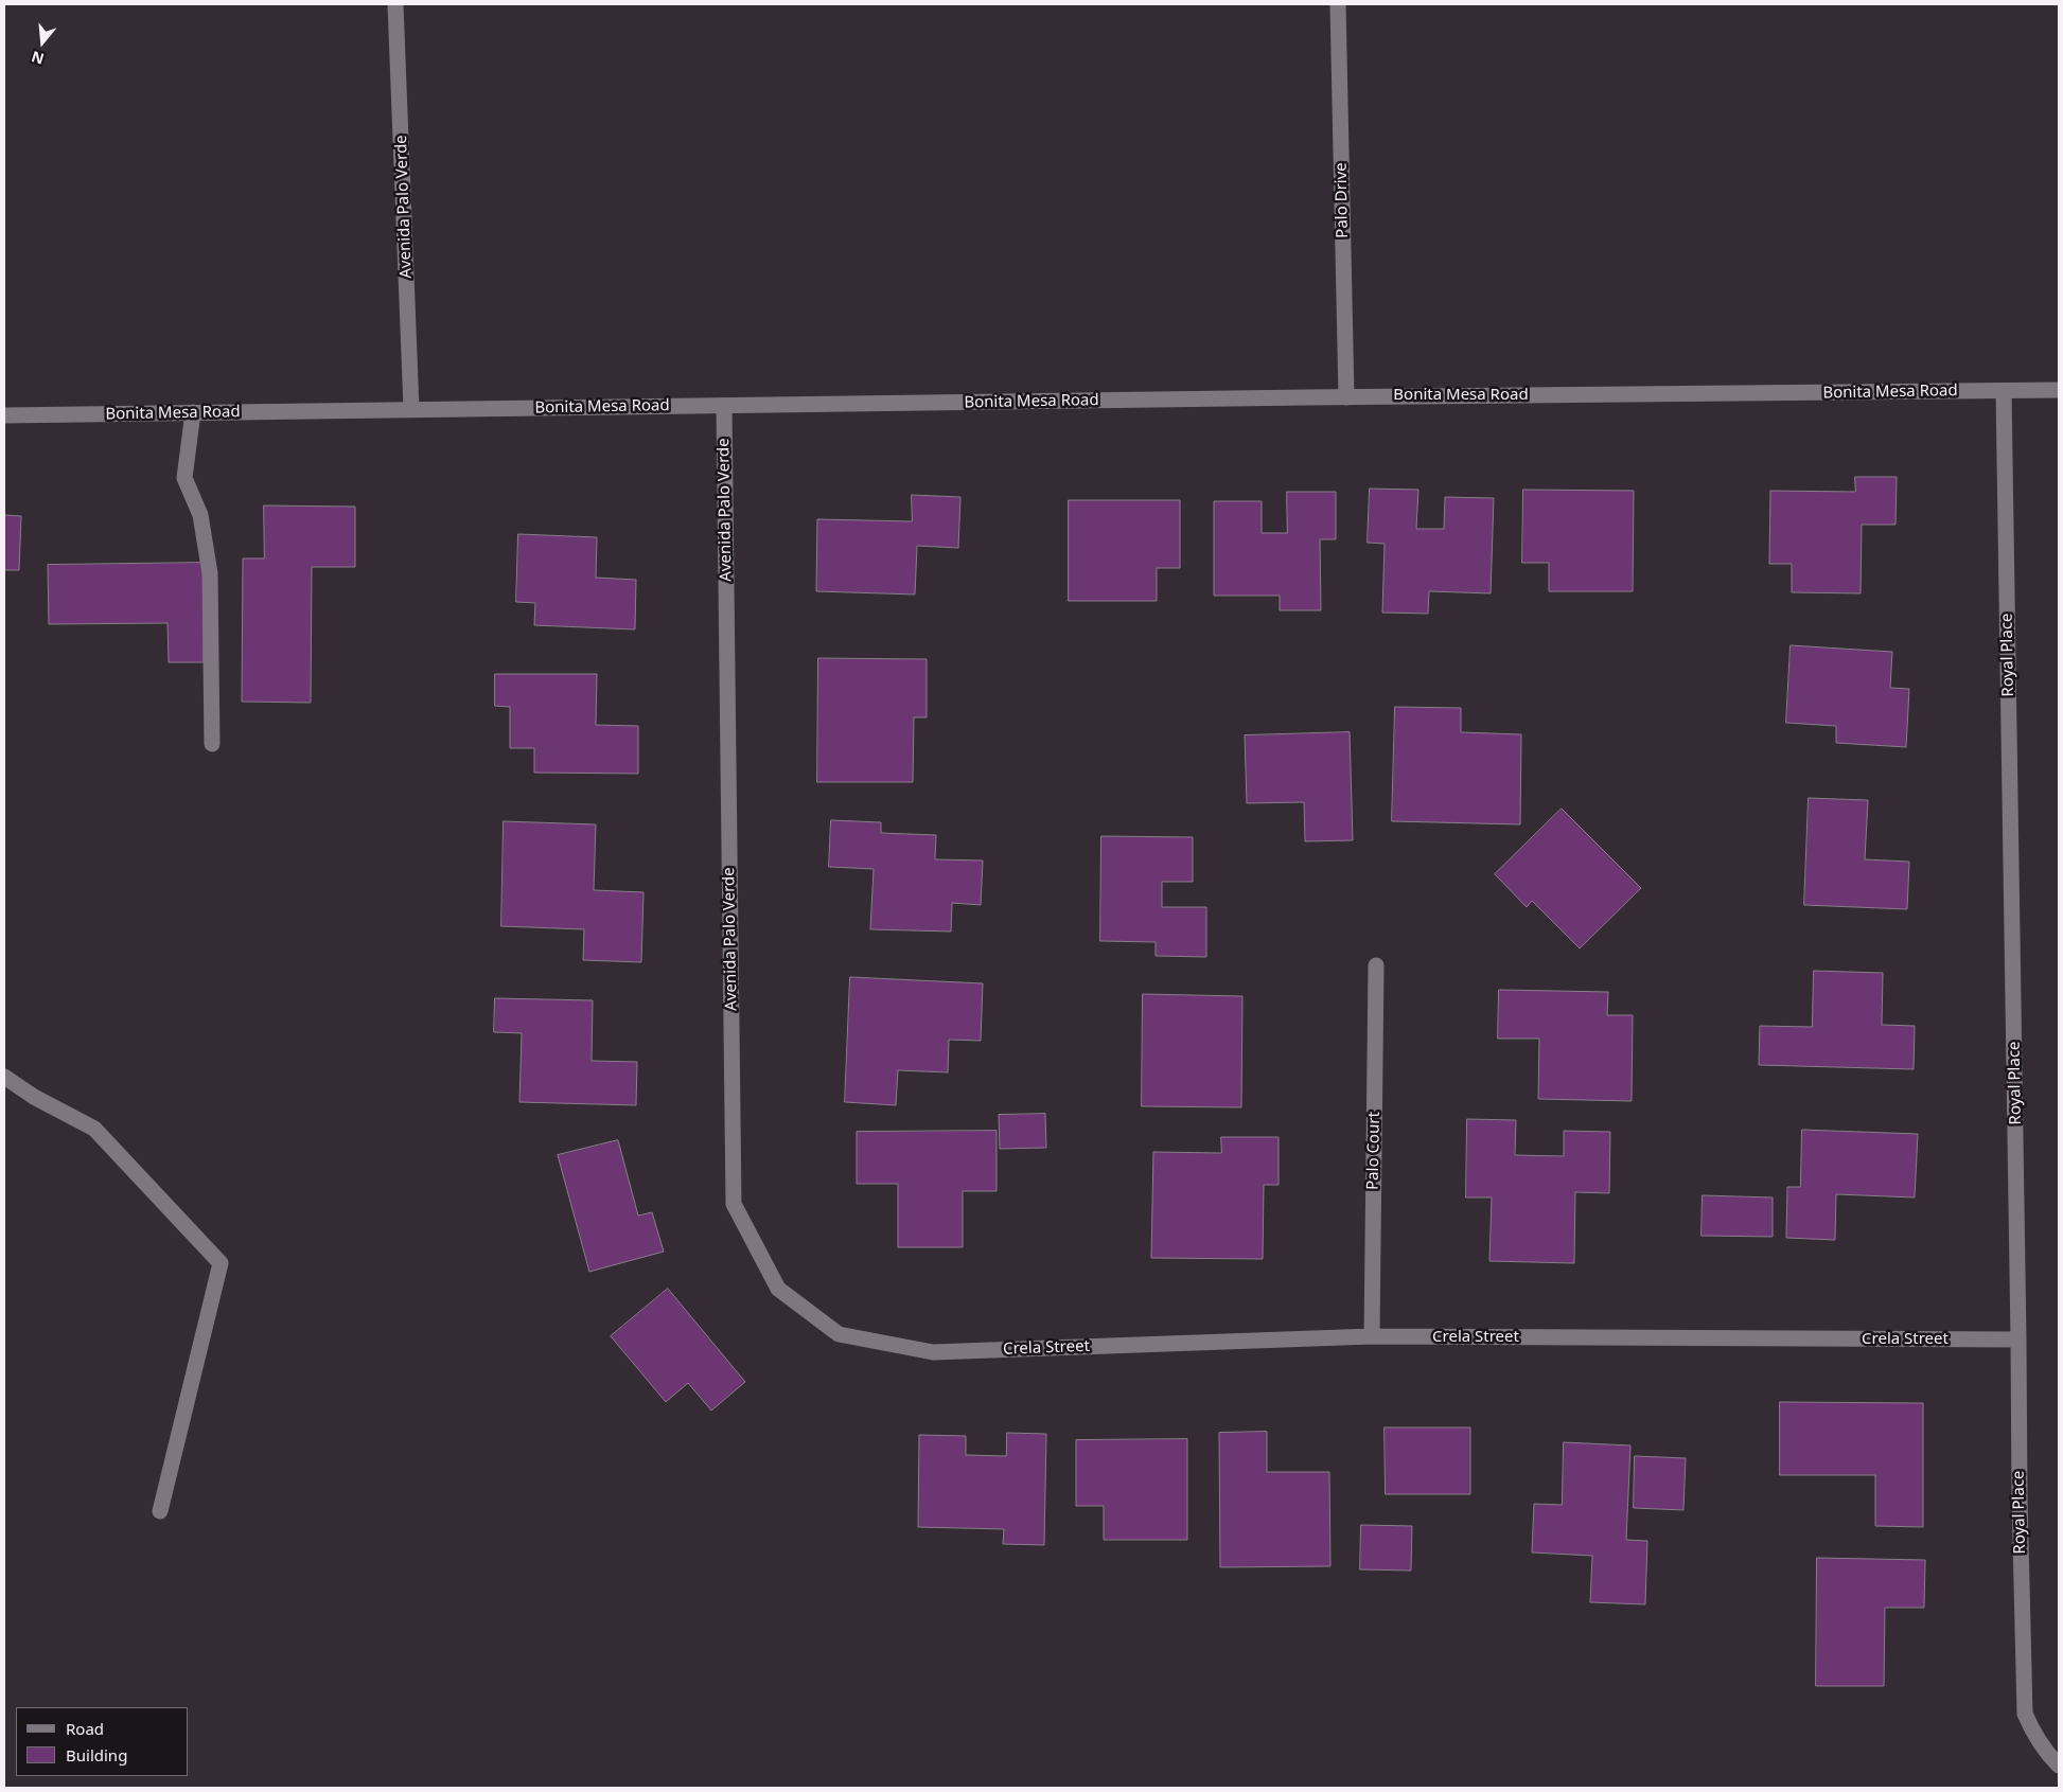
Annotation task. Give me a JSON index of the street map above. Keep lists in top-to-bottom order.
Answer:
{
  "streets": {
    "street": [
      "Palo Drive",
      "Avenida Palo Verde",
      "Bonita Mesa Road",
      "Royal Place",
      "Palo Court",
      "Crela Street"
    ]
  },
  "crossings": [
    ["Palo Drive", "Bonita Mesa Road"],
    ["Avenida Palo Verde", "Bonita Mesa Road"],
    ["Avenida Palo Verde", "Crela Street"],
    ["Bonita Mesa Road", "Royal Place"],
    ["Royal Place", "Crela Street"],
    ["Palo Court", "Crela Street"]
  ],
  "legend": ["Road", "Building"],
  "north": "bottom"
}
